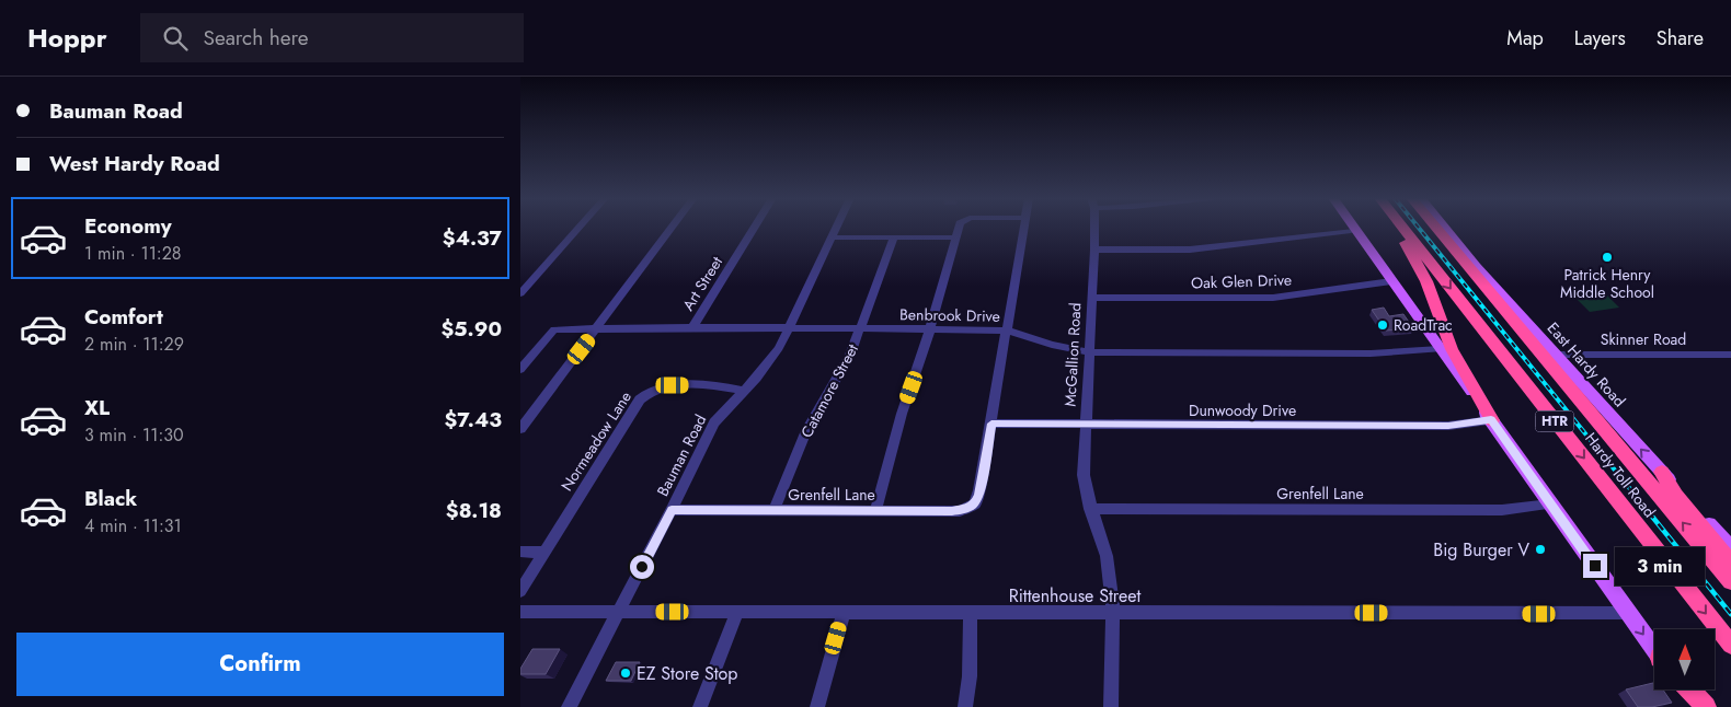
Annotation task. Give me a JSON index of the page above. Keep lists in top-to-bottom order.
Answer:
{
  "streets": {
    "highway": ["HTR", "Hardy Toll Road"],
    "main road": ["East Hardy Road"],
    "street": [
      "Oak Glen Drive",
      "Art Street",
      "Benbrook Drive",
      "Skinner Road",
      "McGallion Road",
      "Catamore Street",
      "Dunwoody Drive",
      "Normeadow Lane",
      "Bauman Road",
      "Grenfell Lane",
      "Rittenhouse Street"
    ]
  },
  "crossings": [
    ["Oak Glen Drive", "McGallion Road"],
    ["Art Street", "Benbrook Drive"],
    ["Benbrook Drive", "McGallion Road"],
    ["Benbrook Drive", "Catamore Street"],
    ["Benbrook Drive", "Bauman Road"],
    ["Skinner Road", "East Hardy Road"],
    ["McGallion Road", "Dunwoody Drive"],
    ["McGallion Road", "Grenfell Lane"],
    ["McGallion Road", "Rittenhouse Street"],
    ["Catamore Street", "Grenfell Lane"],
    ["Dunwoody Drive", "Grenfell Lane"],
    ["Normeadow Lane", "Bauman Road"],
    ["Bauman Road", "Grenfell Lane"],
    ["Bauman Road", "Rittenhouse Street"]
  ],
  "places": [
    "Patrick Henry Middle School",
    "RoadTrac",
    "Big Burger V",
    "EZ Store Stop"
  ],
  "north": "top",
  "page": {
    "header": "Hoppr",
    "search": "Search here",
    "nav": ["Map", "Layers", "Share"],
    "banner": ["Bauman Road", "West Hardy Road"],
    "list": [
      {
        "name": "Economy",
        "note": "1 min · 11:28",
        "value": "$4.37"
      },
      {
        "name": "Comfort",
        "note": "2 min · 11:29",
        "value": "$5.90"
      },
      {
        "name": "XL",
        "note": "3 min · 11:30",
        "value": "$7.43"
      },
      {
        "name": "Black",
        "note": "4 min · 11:31",
        "value": "$8.18"
      }
    ],
    "bubble": "3 min",
    "buttons": "Confirm"
  }
}
